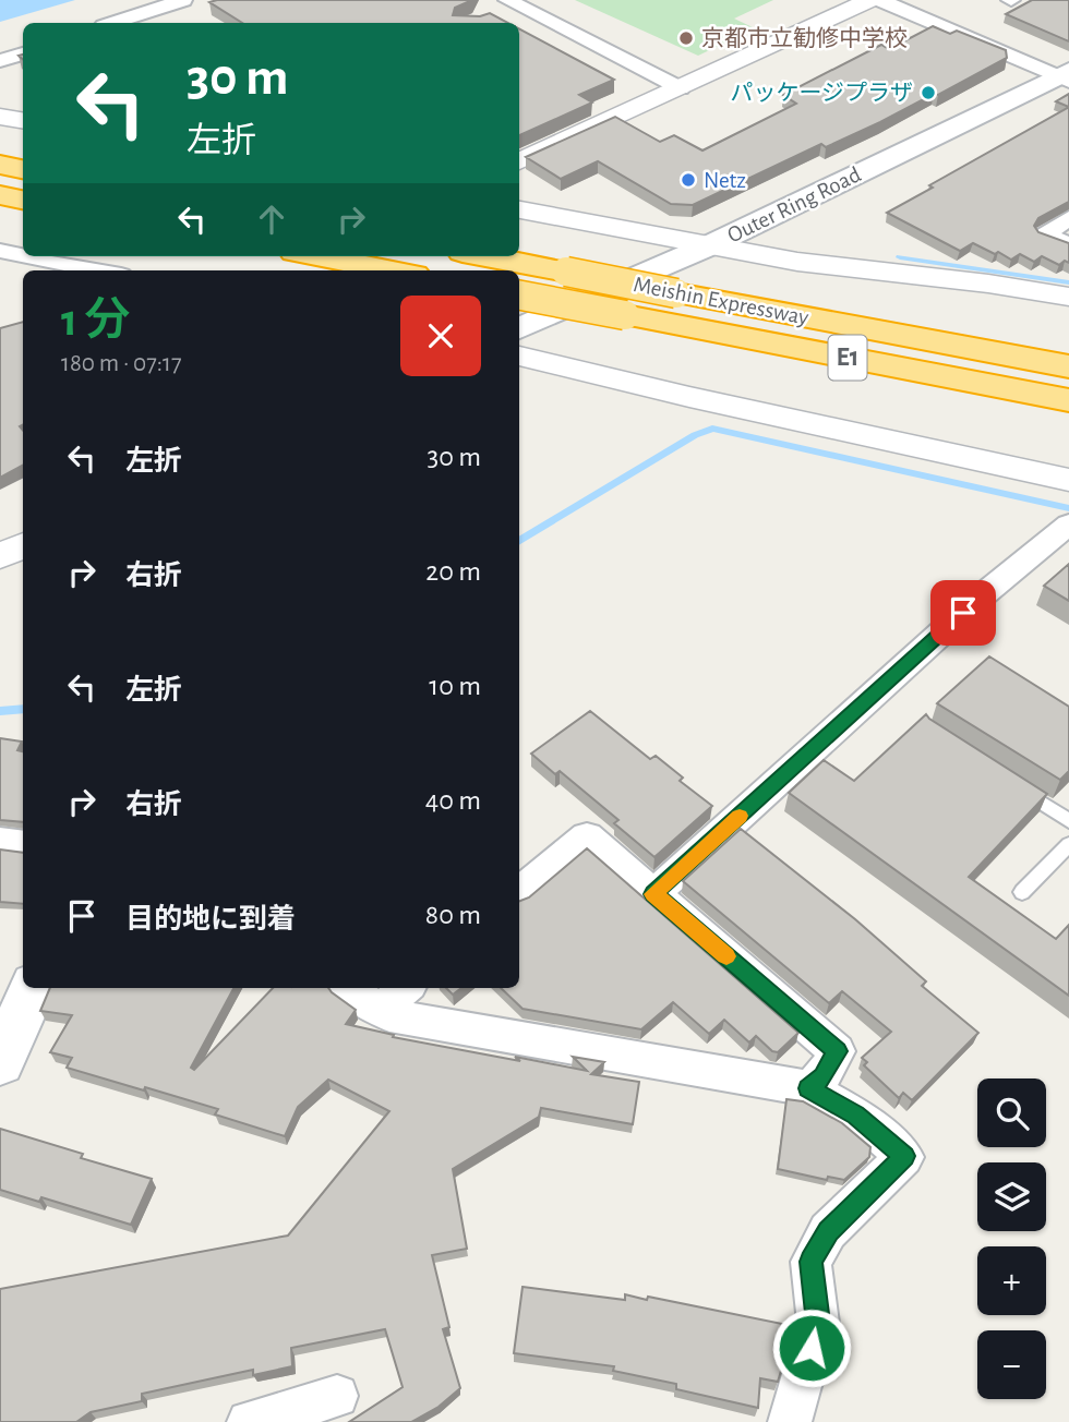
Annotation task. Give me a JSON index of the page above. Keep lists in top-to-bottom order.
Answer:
{
  "streets": {
    "highway": ["Meishin Expressway", "E1"],
    "main road": ["Outer Ring Road"]
  },
  "places": ["京都市立勧修中学校", "パッケージプラザ", "Netz"],
  "page": {
    "turn": ["30 m", "左折"],
    "heading": ["1 分", "180 m · 07:17"],
    "list": [
      {
        "name": "左折",
        "value": "30 m"
      },
      {
        "name": "右折",
        "value": "20 m"
      },
      {
        "name": "左折",
        "value": "10 m"
      },
      {
        "name": "右折",
        "value": "40 m"
      },
      {
        "name": "目的地に到着",
        "value": "80 m"
      }
    ],
    "map_buttons": ["+", "−"]
  }
}
